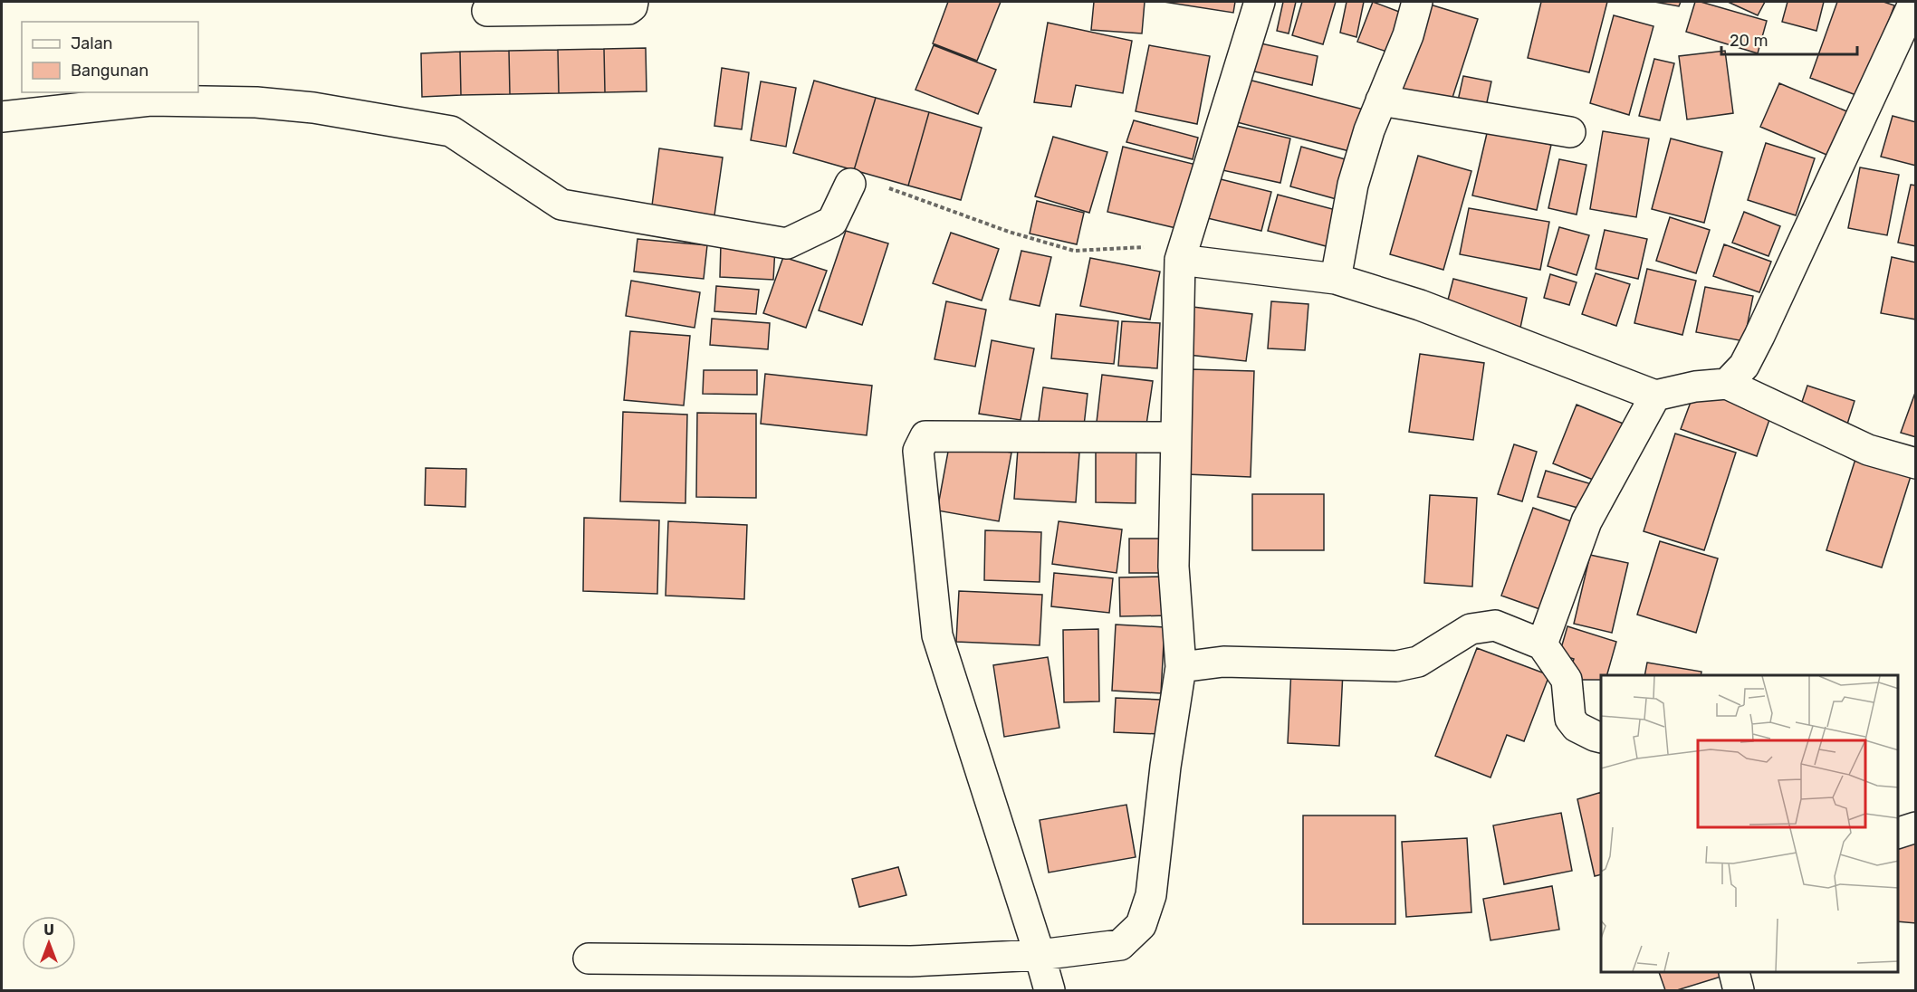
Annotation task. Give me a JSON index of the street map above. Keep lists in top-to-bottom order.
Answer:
{
  "legend": ["Jalan", "Bangunan"],
  "scale_bar": "20 m",
  "north": "top"
}
